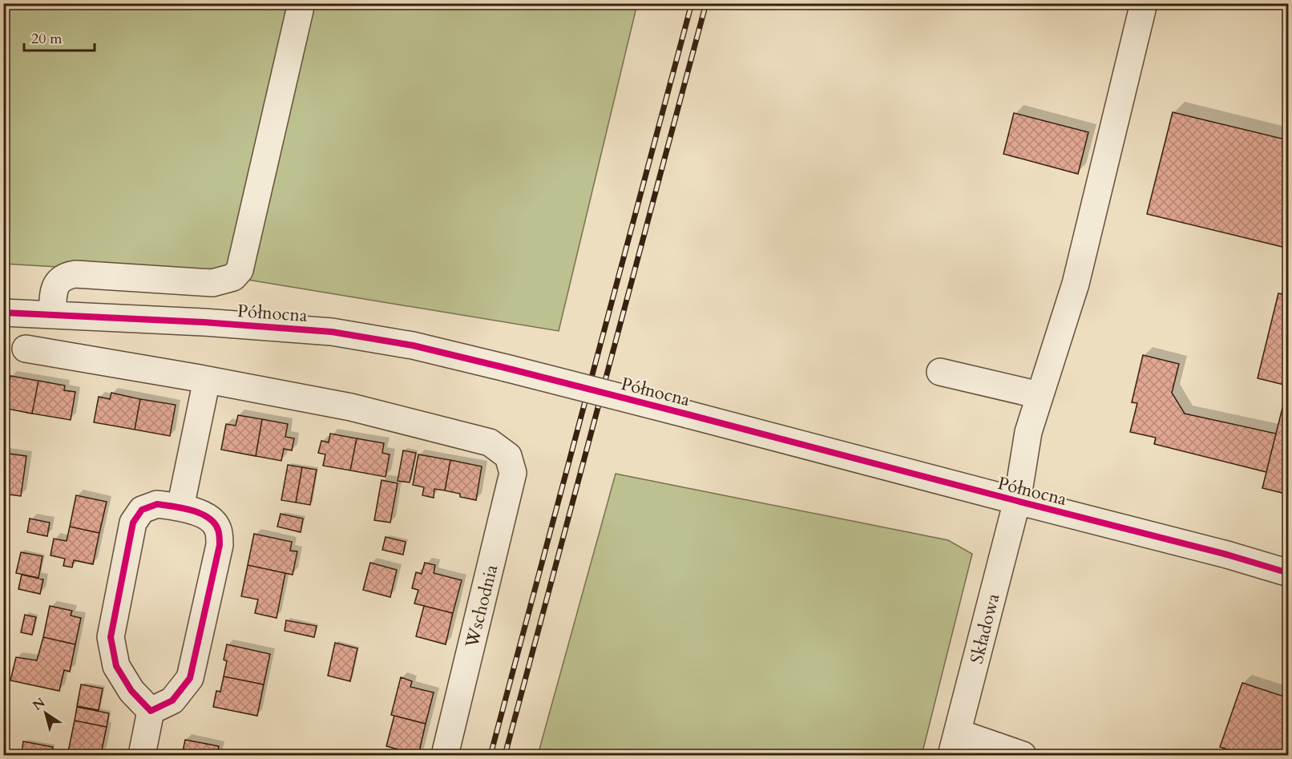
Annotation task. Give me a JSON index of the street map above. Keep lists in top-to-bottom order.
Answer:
{
  "streets": {
    "street": ["Północna", "Wschodnia", "Składowa"]
  },
  "crossings": [
    ["Północna", "Składowa"]
  ],
  "scale_bar": "20 m",
  "north": "top left"
}
